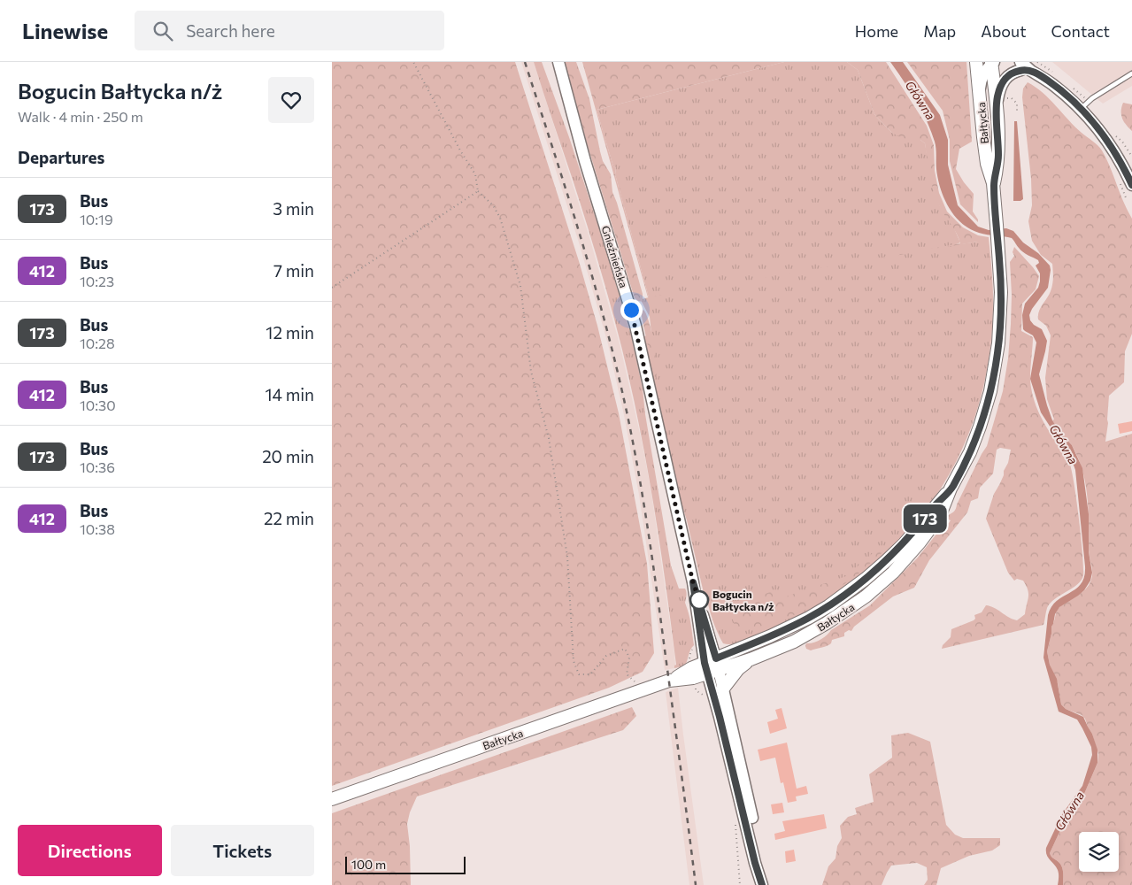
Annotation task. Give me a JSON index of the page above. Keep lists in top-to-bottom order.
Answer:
{
  "streets": {
    "main road": ["Bałtycka"],
    "street": ["Gnieźnieńska"]
  },
  "crossings": [
    ["Bałtycka", "Gnieźnieńska"]
  ],
  "water": ["Główna"],
  "places": ["Bogucin Bałtycka n/ż"],
  "lines": ["bus line 173"],
  "scale_bar": "100 m",
  "page": {
    "header": "Linewise",
    "search": "Search here",
    "nav": [
      "Home",
      "Map",
      "About",
      "Contact"
    ],
    "heading": [
      ["Bogucin Bałtycka n/ż", "Walk · 4 min · 250 m"],
      "Departures"
    ],
    "on_map": "173",
    "list": [
      {
        "mark": "173",
        "name": "Bus",
        "note": "10:19",
        "value": "3 min"
      },
      {
        "mark": "412",
        "name": "Bus",
        "note": "10:23",
        "value": "7 min"
      },
      {
        "mark": "173",
        "name": "Bus",
        "note": "10:28",
        "value": "12 min"
      },
      {
        "mark": "412",
        "name": "Bus",
        "note": "10:30",
        "value": "14 min"
      },
      {
        "mark": "173",
        "name": "Bus",
        "note": "10:36",
        "value": "20 min"
      },
      {
        "mark": "412",
        "name": "Bus",
        "note": "10:38",
        "value": "22 min"
      }
    ],
    "buttons": ["Directions", "Tickets"],
    "scale": "100 m"
  }
}
